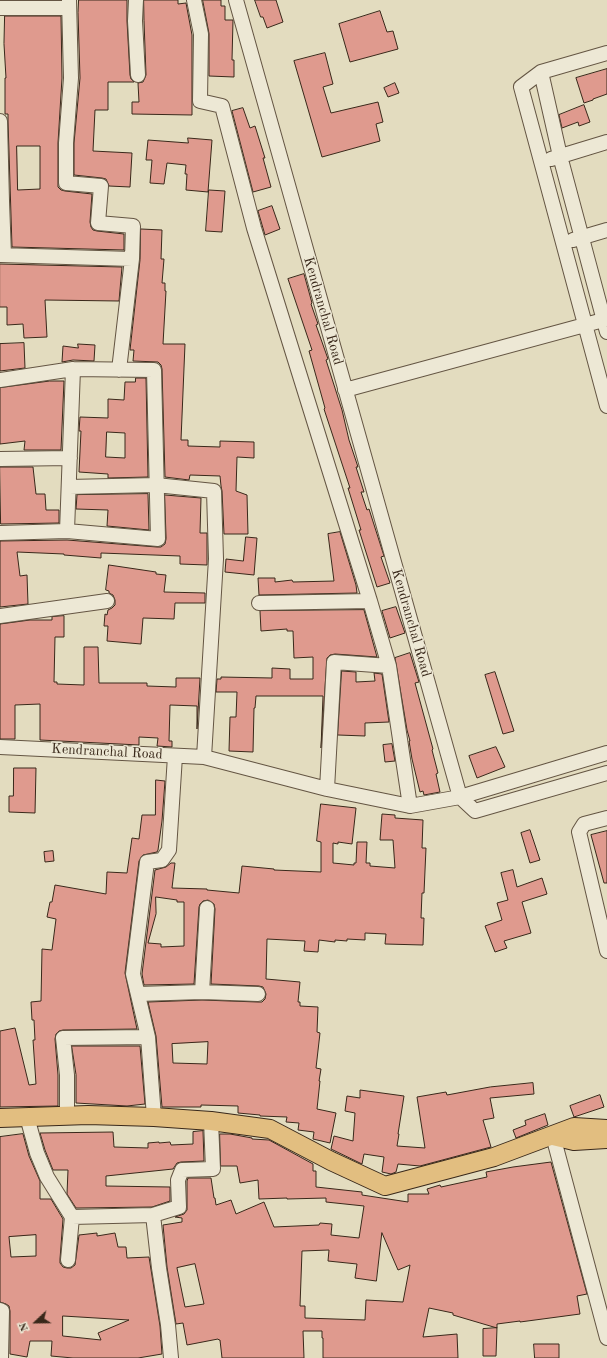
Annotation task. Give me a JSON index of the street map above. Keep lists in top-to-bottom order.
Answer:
{
  "streets": {
    "street": ["Kendranchal Road"]
  },
  "north": "left"
}
